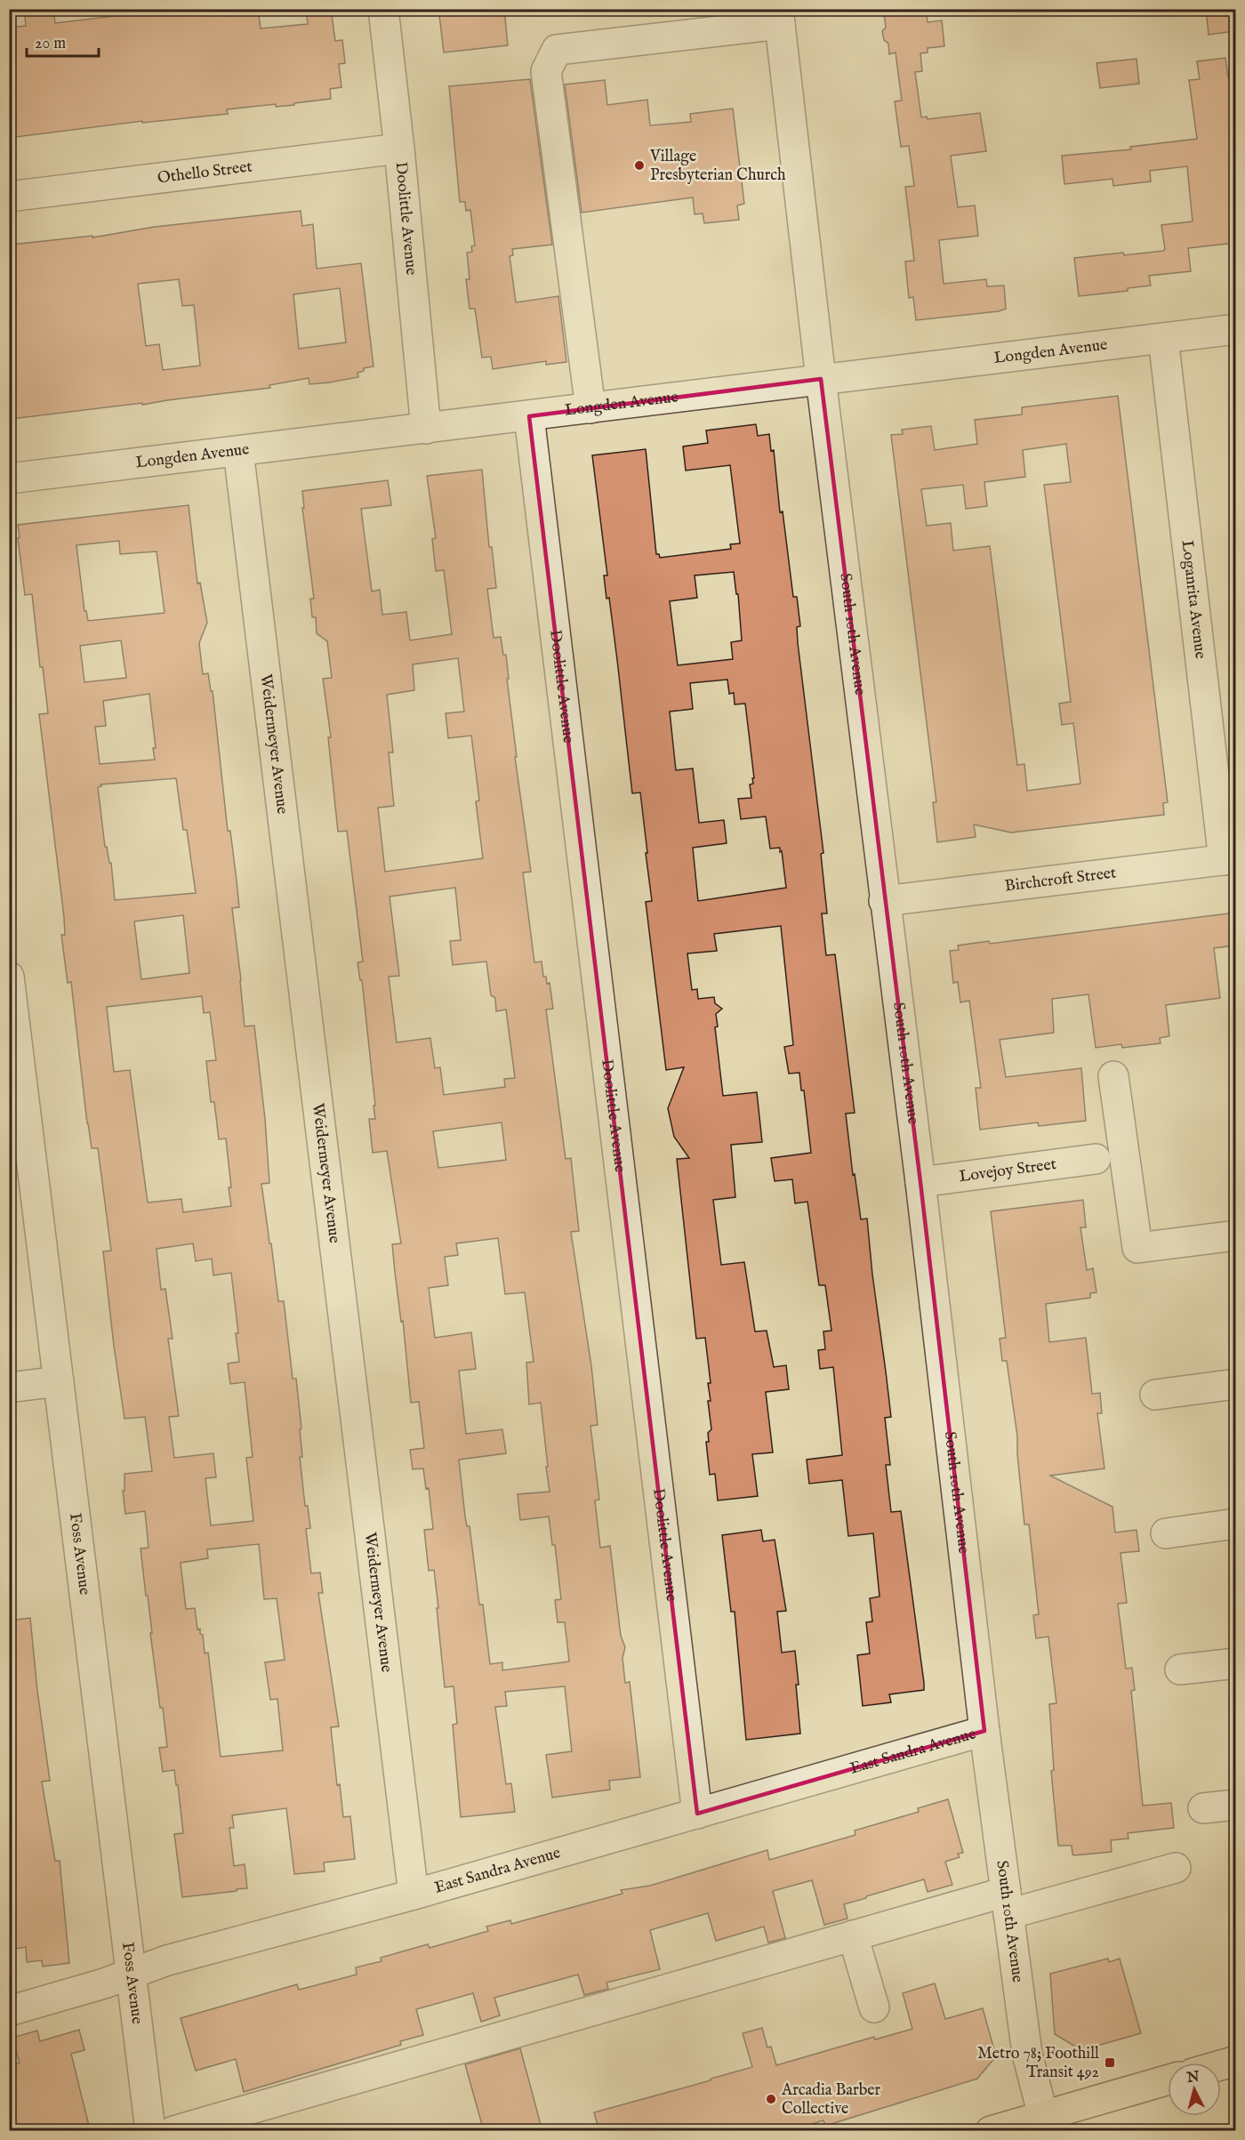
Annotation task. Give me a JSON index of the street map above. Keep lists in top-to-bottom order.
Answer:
{
  "streets": {
    "street": [
      "Othello Street",
      "Doolittle Avenue",
      "Longden Avenue",
      "Loganrita Avenue",
      "South 10th Avenue",
      "Weidermeyer Avenue",
      "Birchcroft Street",
      "Lovejoy Street",
      "Foss Avenue",
      "East Sandra Avenue"
    ]
  },
  "crossings": [
    ["Othello Street", "Doolittle Avenue"],
    ["Doolittle Avenue", "Longden Avenue"],
    ["Doolittle Avenue", "East Sandra Avenue"],
    ["Longden Avenue", "Loganrita Avenue"],
    ["Longden Avenue", "South 10th Avenue"],
    ["Longden Avenue", "Weidermeyer Avenue"],
    ["Loganrita Avenue", "Birchcroft Street"],
    ["South 10th Avenue", "Birchcroft Street"],
    ["South 10th Avenue", "Lovejoy Street"],
    ["South 10th Avenue", "East Sandra Avenue"],
    ["Weidermeyer Avenue", "East Sandra Avenue"],
    ["Foss Avenue", "East Sandra Avenue"]
  ],
  "places": {
    "other": ["Village Presbyterian Church", "Arcadia Barber Collective"],
    "transit": ["Metro 78; Foothill Transit 492"]
  },
  "scale_bar": "20 m",
  "north": "top"
}
